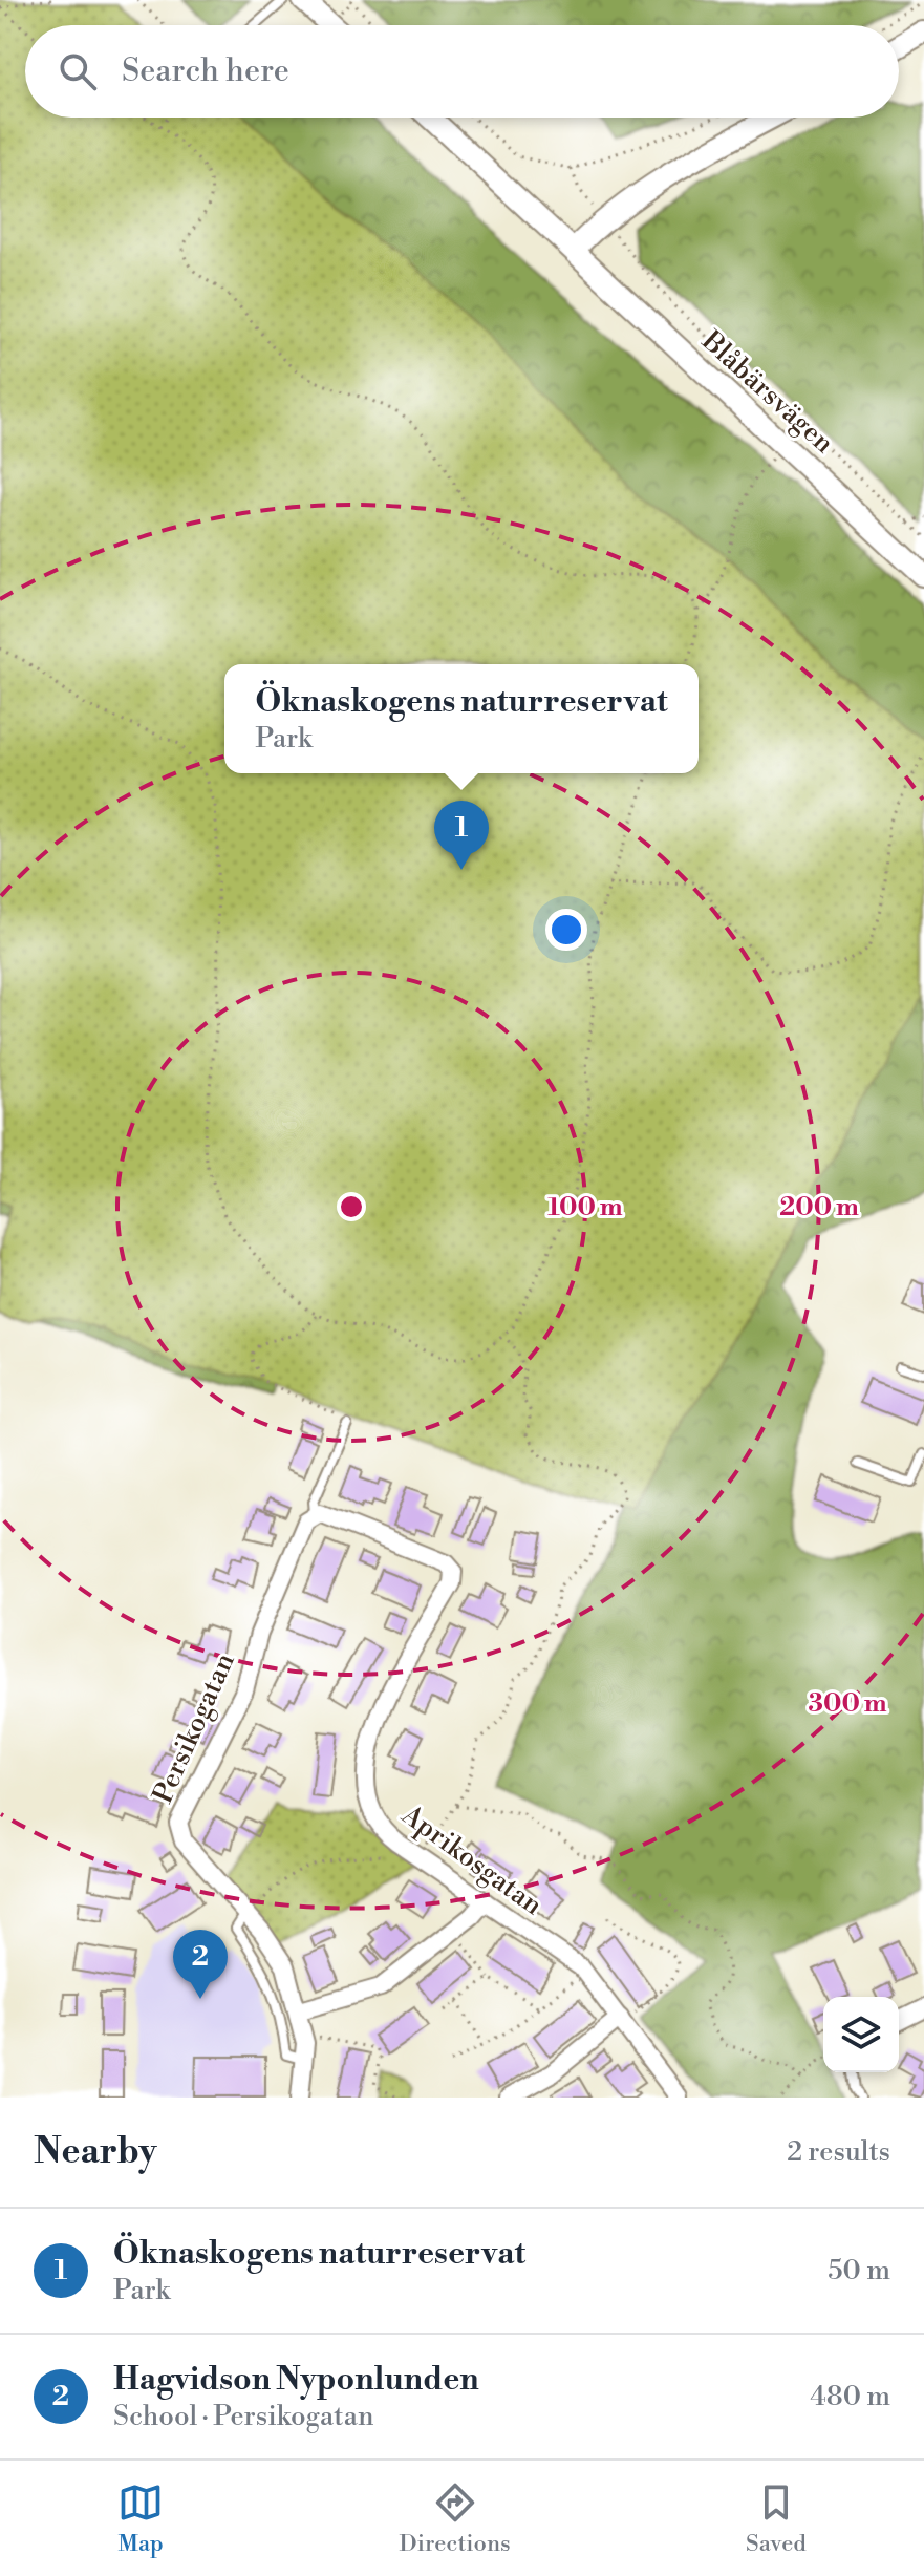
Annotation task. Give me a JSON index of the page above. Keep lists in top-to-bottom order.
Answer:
{
  "streets": {
    "street": ["Blåbärsvägen", "Persikogatan", "Aprikosgatan"]
  },
  "crossings": [
    ["Persikogatan", "Aprikosgatan"]
  ],
  "page": {
    "search": "Search here",
    "popup": ["Öknaskogens naturreservat", "Park"],
    "pins": ["1", "2"],
    "heading": ["Nearby", "2 results"],
    "list": [
      {
        "mark": "1",
        "name": "Öknaskogens naturreservat",
        "note": "Park",
        "value": "50 m"
      },
      {
        "mark": "2",
        "name": "Hagvidson Nyponlunden",
        "note": "School · Persikogatan",
        "value": "480 m"
      }
    ],
    "nav": ["Map", "Directions", "Saved"]
  },
  "rings": ["100 m", "200 m", "300 m"]
}
